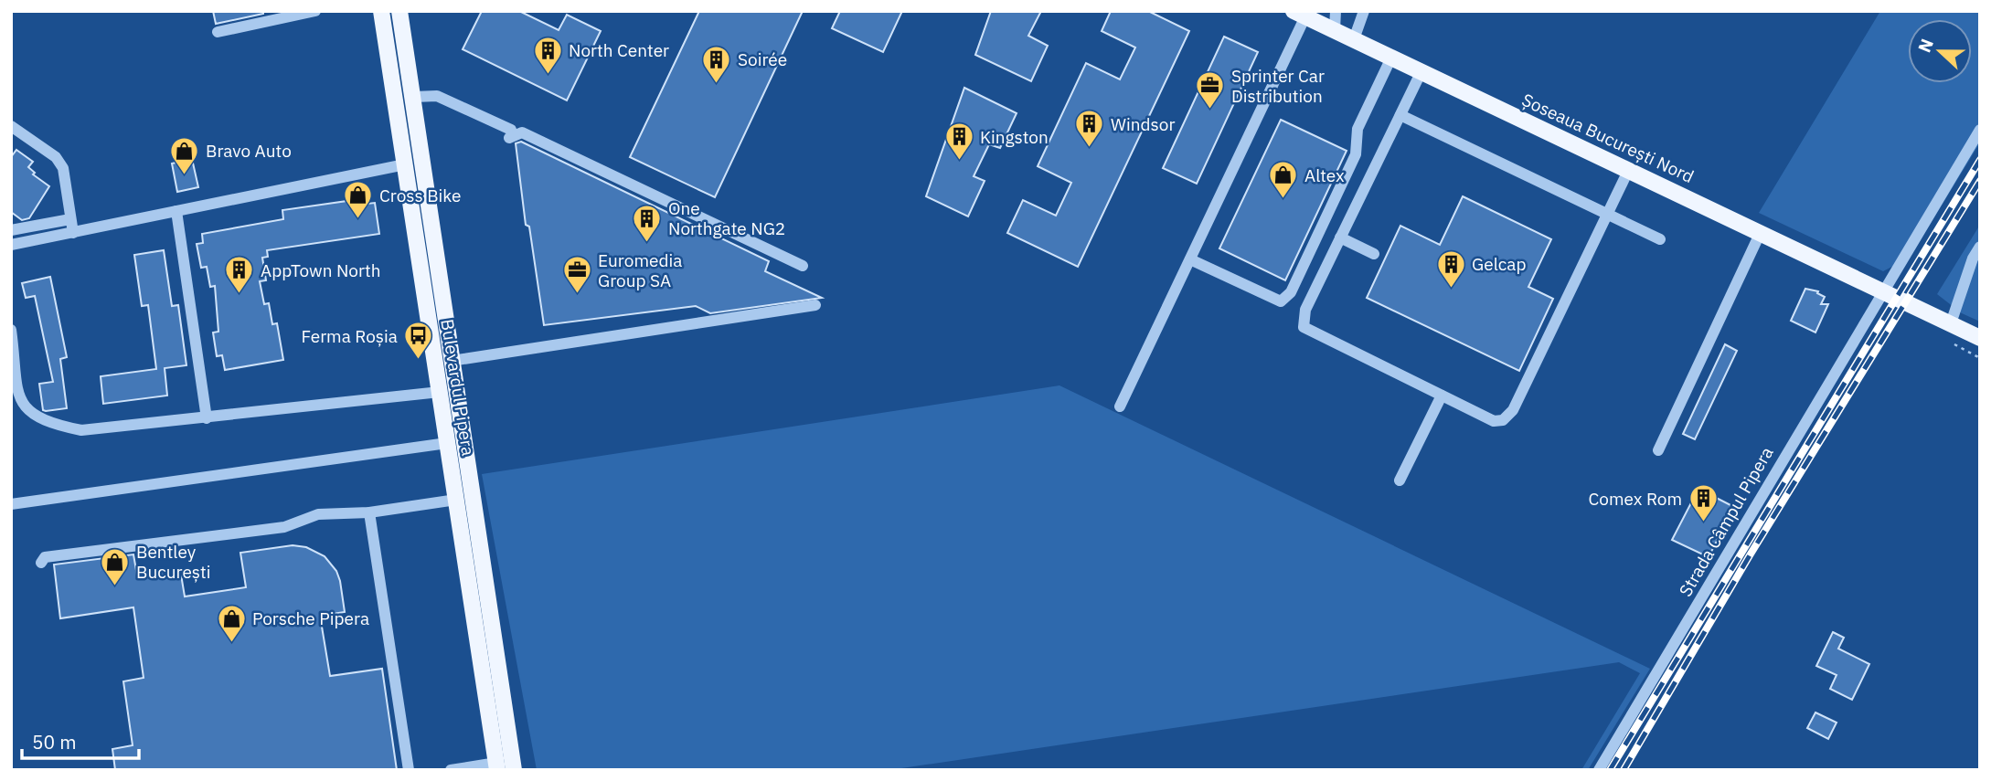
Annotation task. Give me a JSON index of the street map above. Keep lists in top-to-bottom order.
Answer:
{
  "streets": {
    "main road": ["Șoseaua București Nord", "Bulevardul Pipera"],
    "street": ["Strada Câmpul Pipera"]
  },
  "crossings": [
    ["Șoseaua București Nord", "Strada Câmpul Pipera"]
  ],
  "places": {
    "building": [
      "North Center",
      "Soirée",
      "Windsor",
      "Kingston",
      "One Northgate NG2",
      "Gelcap",
      "AppTown North",
      "Comex Rom"
    ],
    "office": ["Sprinter Car Distribution", "Euromedia Group SA"],
    "shop": [
      "Bravo Auto",
      "Altex",
      "Cross Bike",
      "Bentley București",
      "Porsche Pipera"
    ],
    "bus stop": ["Ferma Roșia"]
  },
  "scale_bar": "50 m",
  "north": "left"
}
